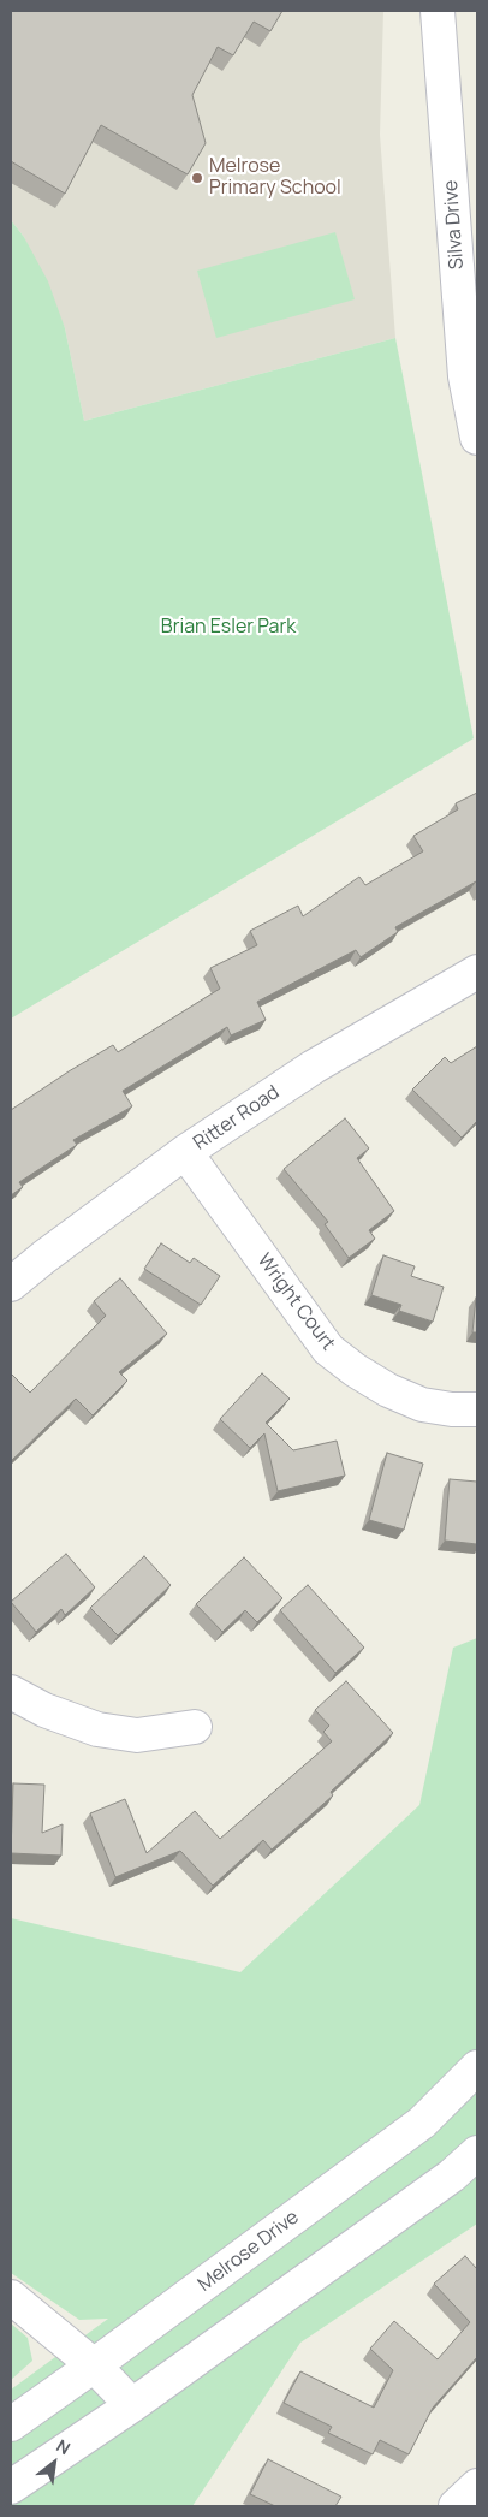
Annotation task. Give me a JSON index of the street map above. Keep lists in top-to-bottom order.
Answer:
{
  "streets": {
    "street": [
      "Silva Drive",
      "Ritter Road",
      "Wright Court",
      "Melrose Drive"
    ]
  },
  "crossings": [
    ["Ritter Road", "Wright Court"]
  ],
  "parks": ["Brian Esler Park"],
  "places": ["Melrose Primary School"],
  "north": "top right"
}
